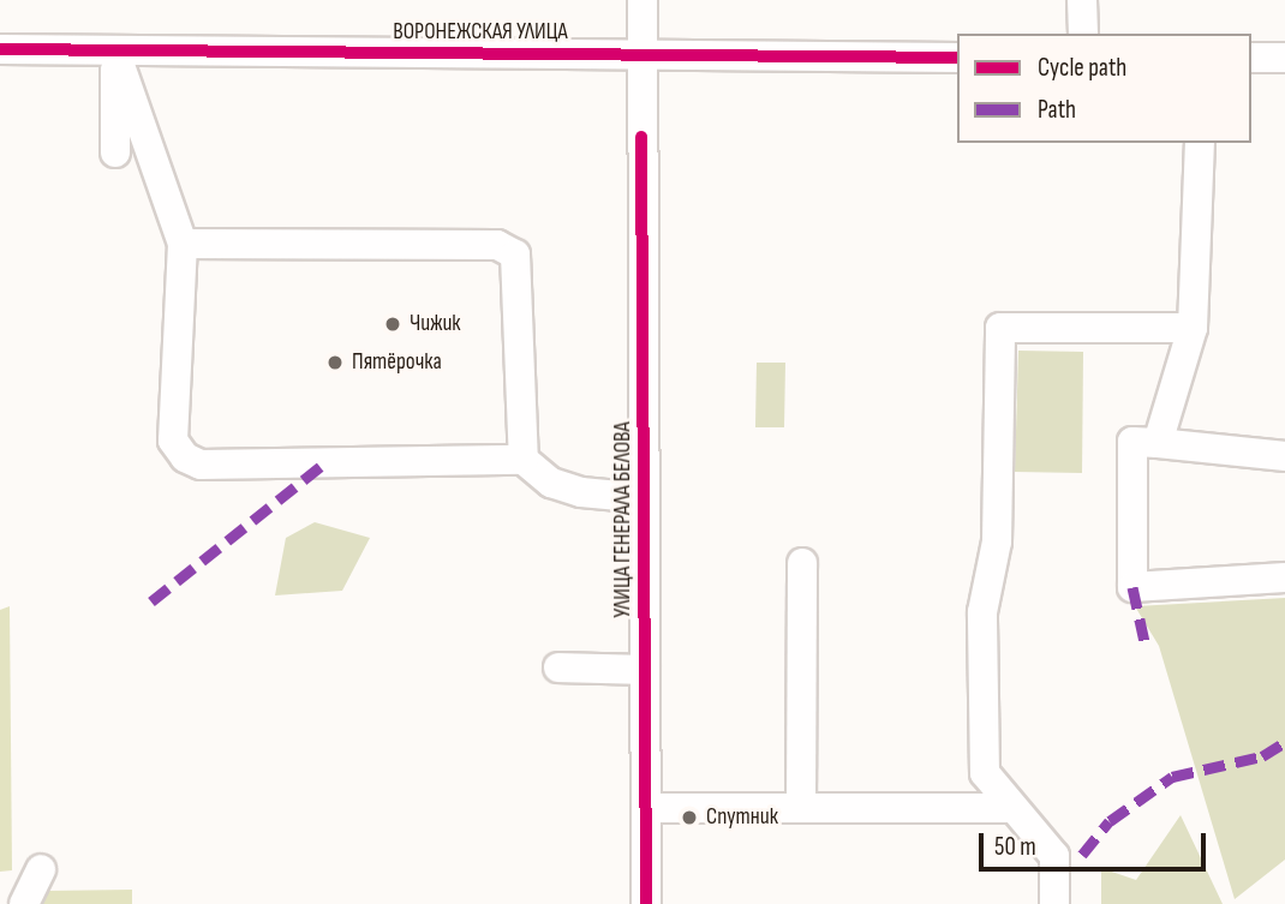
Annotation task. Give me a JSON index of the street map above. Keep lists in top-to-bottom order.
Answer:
{
  "streets": {
    "street": ["ВОРОНЕЖСКАЯ УЛИЦА", "УЛИЦА ГЕНЕРАЛА БЕЛОВА"]
  },
  "crossings": [
    ["ВОРОНЕЖСКАЯ УЛИЦА", "УЛИЦА ГЕНЕРАЛА БЕЛОВА"]
  ],
  "places": ["Чижик", "Пятёрочка", "Спутник"],
  "legend": ["Cycle path", "Path"],
  "scale_bar": "50 m"
}
